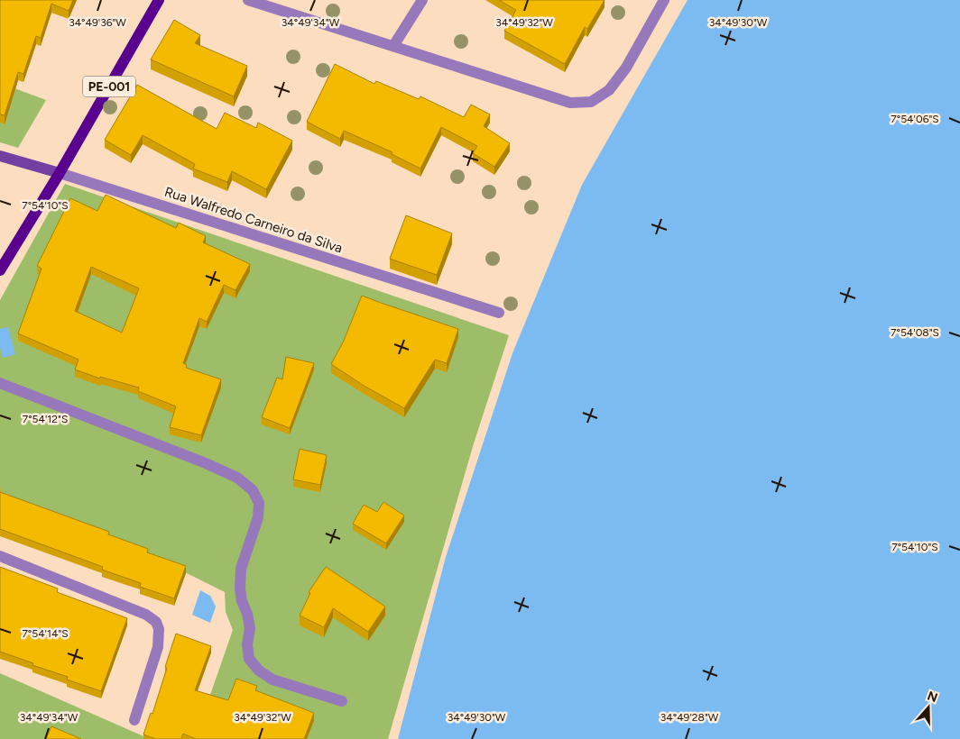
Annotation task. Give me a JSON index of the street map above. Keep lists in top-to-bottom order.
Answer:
{
  "streets": {
    "main road": ["PE-001", "Rua Walfredo Carneiro da Silva"]
  },
  "crossings": [
    ["PE-001", "Rua Walfredo Carneiro da Silva"]
  ],
  "north": "top",
  "coordinates": [
    "34°49'36\"W",
    "34°49'34\"W",
    "34°49'32\"W",
    "34°49'30\"W",
    "7°54'06\"S",
    "7°54'10\"S",
    "7°54'08\"S",
    "7°54'12\"S",
    "7°54'14\"S",
    "34°49'28\"W"
  ]
}
